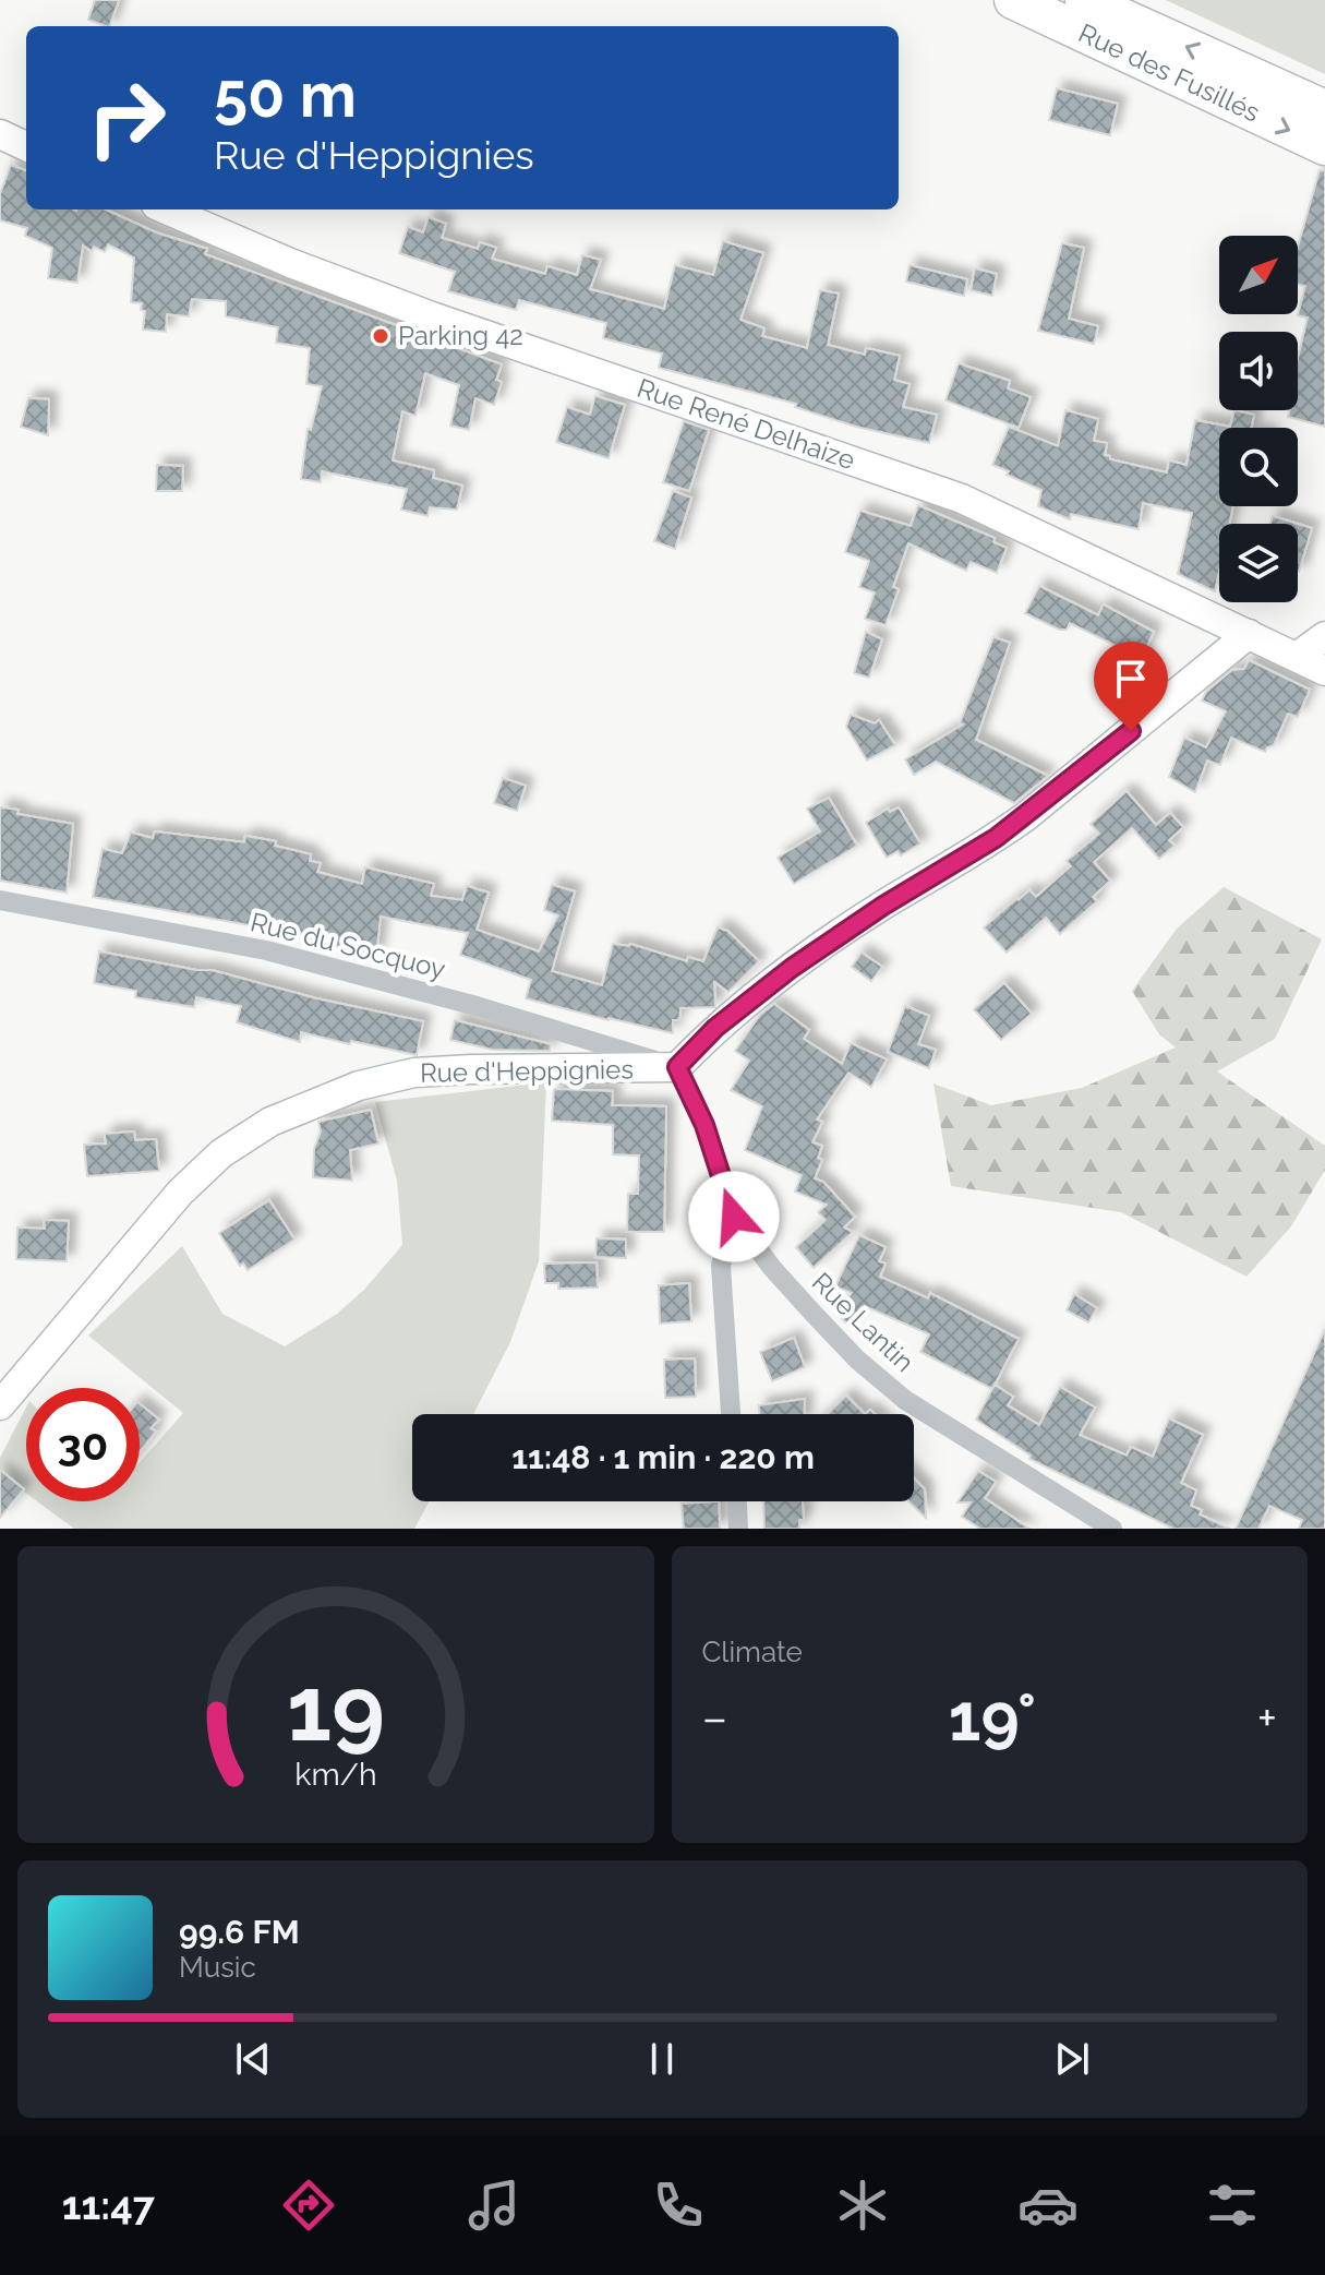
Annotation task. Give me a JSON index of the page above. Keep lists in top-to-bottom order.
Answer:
{
  "streets": {
    "highway": ["Rue des Fusillés"],
    "street": [
      "Rue René Delhaize",
      "Rue du Socquoy",
      "Rue d'Heppignies",
      "Rue Lantin"
    ]
  },
  "crossings": [
    ["Rue du Socquoy", "Rue d'Heppignies"],
    ["Rue du Socquoy", "Rue Lantin"],
    ["Rue d'Heppignies", "Rue Lantin"]
  ],
  "places": ["Parking 42"],
  "north": "top right",
  "page": {
    "turn": ["50 m", "Rue d'Heppignies"],
    "limit": "30",
    "trip": "11:48 · 1 min · 220 m",
    "tile": "Climate",
    "heat": ["−", "19°", "+"],
    "song": ["99.6 FM", "Music"],
    "tabs": "11:47",
    "gauge": ["19", "km/h"]
  }
}
